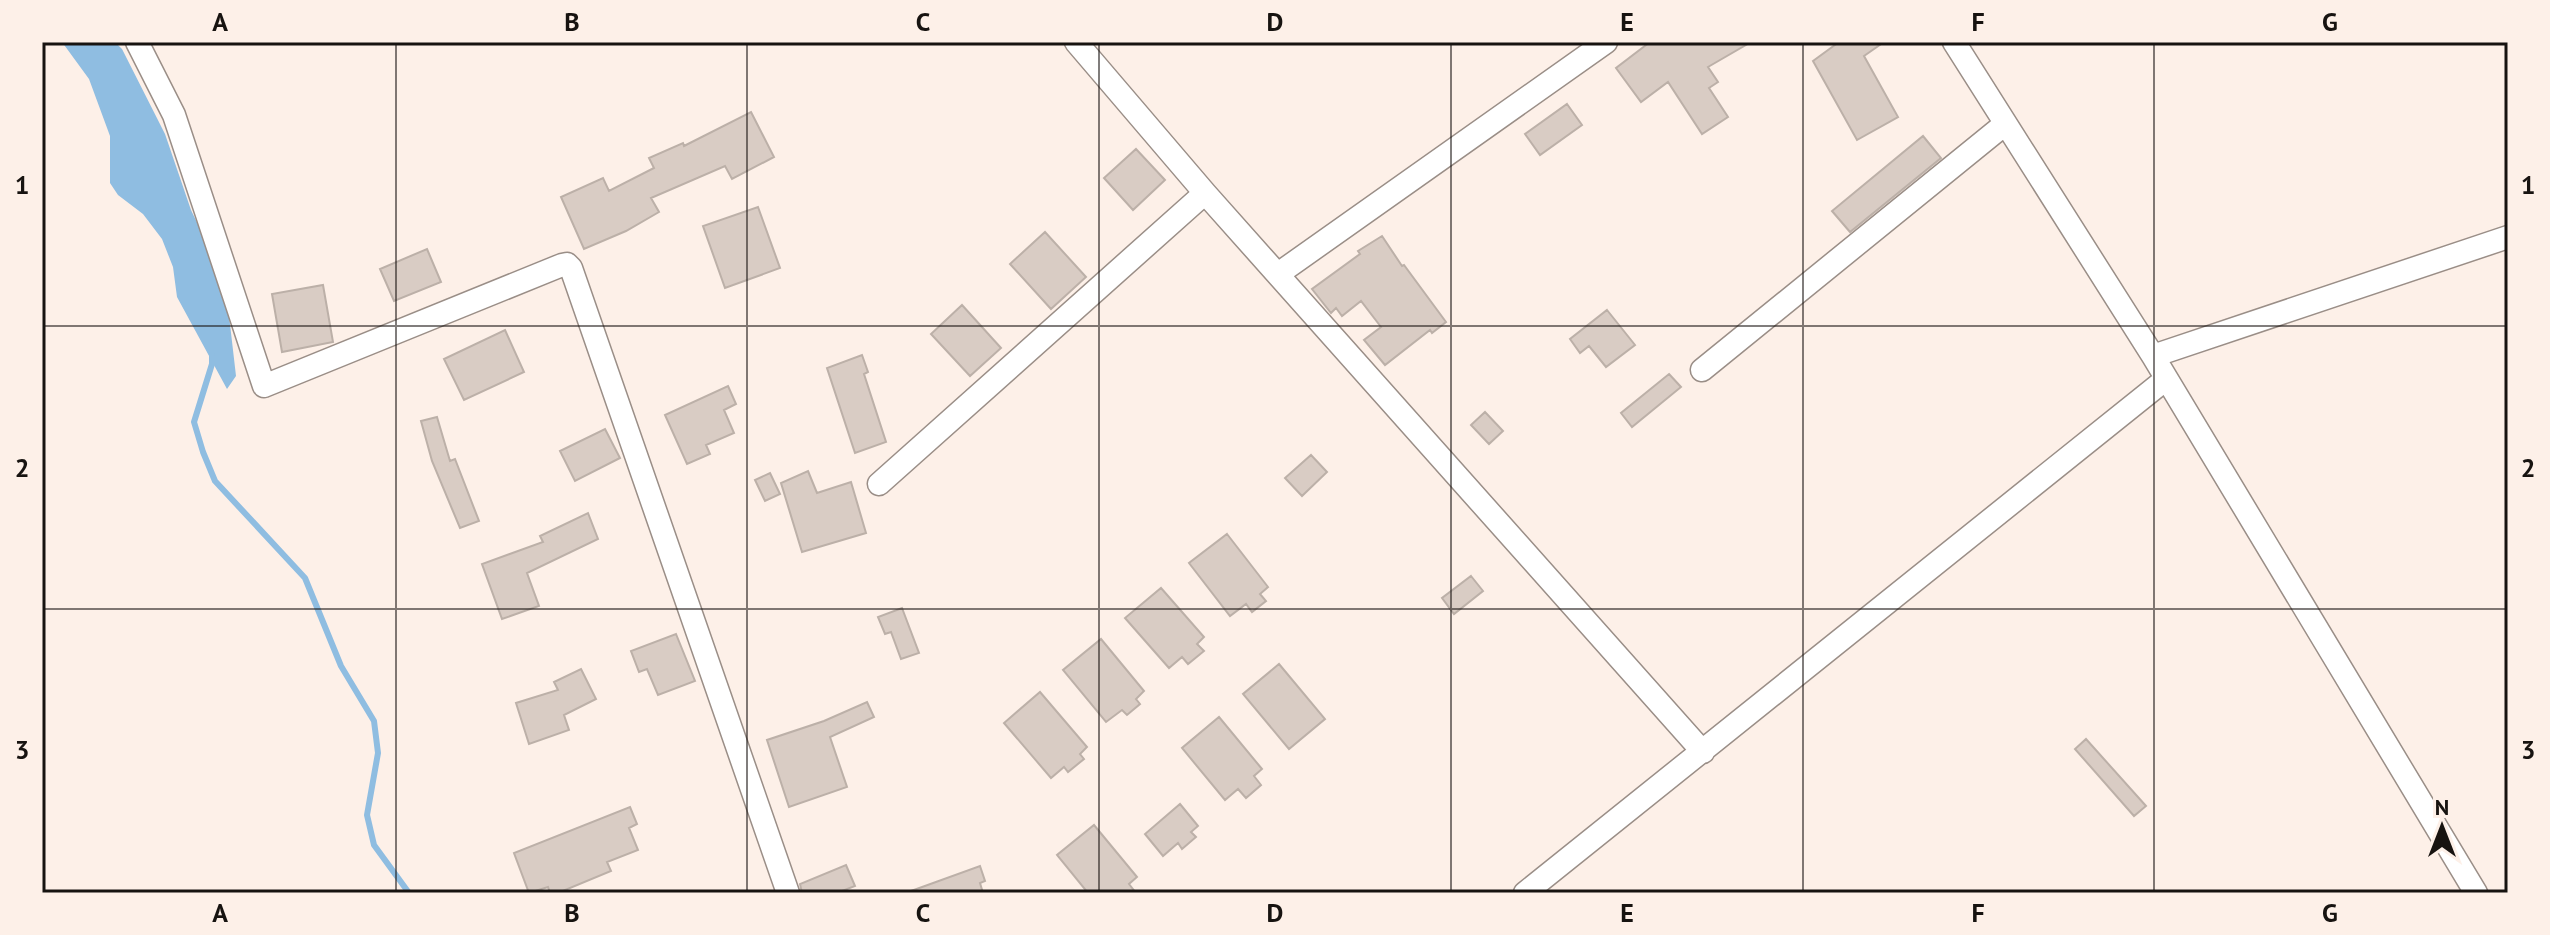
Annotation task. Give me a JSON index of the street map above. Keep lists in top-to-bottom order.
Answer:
{
  "north": "top",
  "grid": {
    "columns": [
      "A",
      "B",
      "C",
      "D",
      "E",
      "F",
      "G"
    ],
    "rows": ["1", "2", "3"]
  }
}
